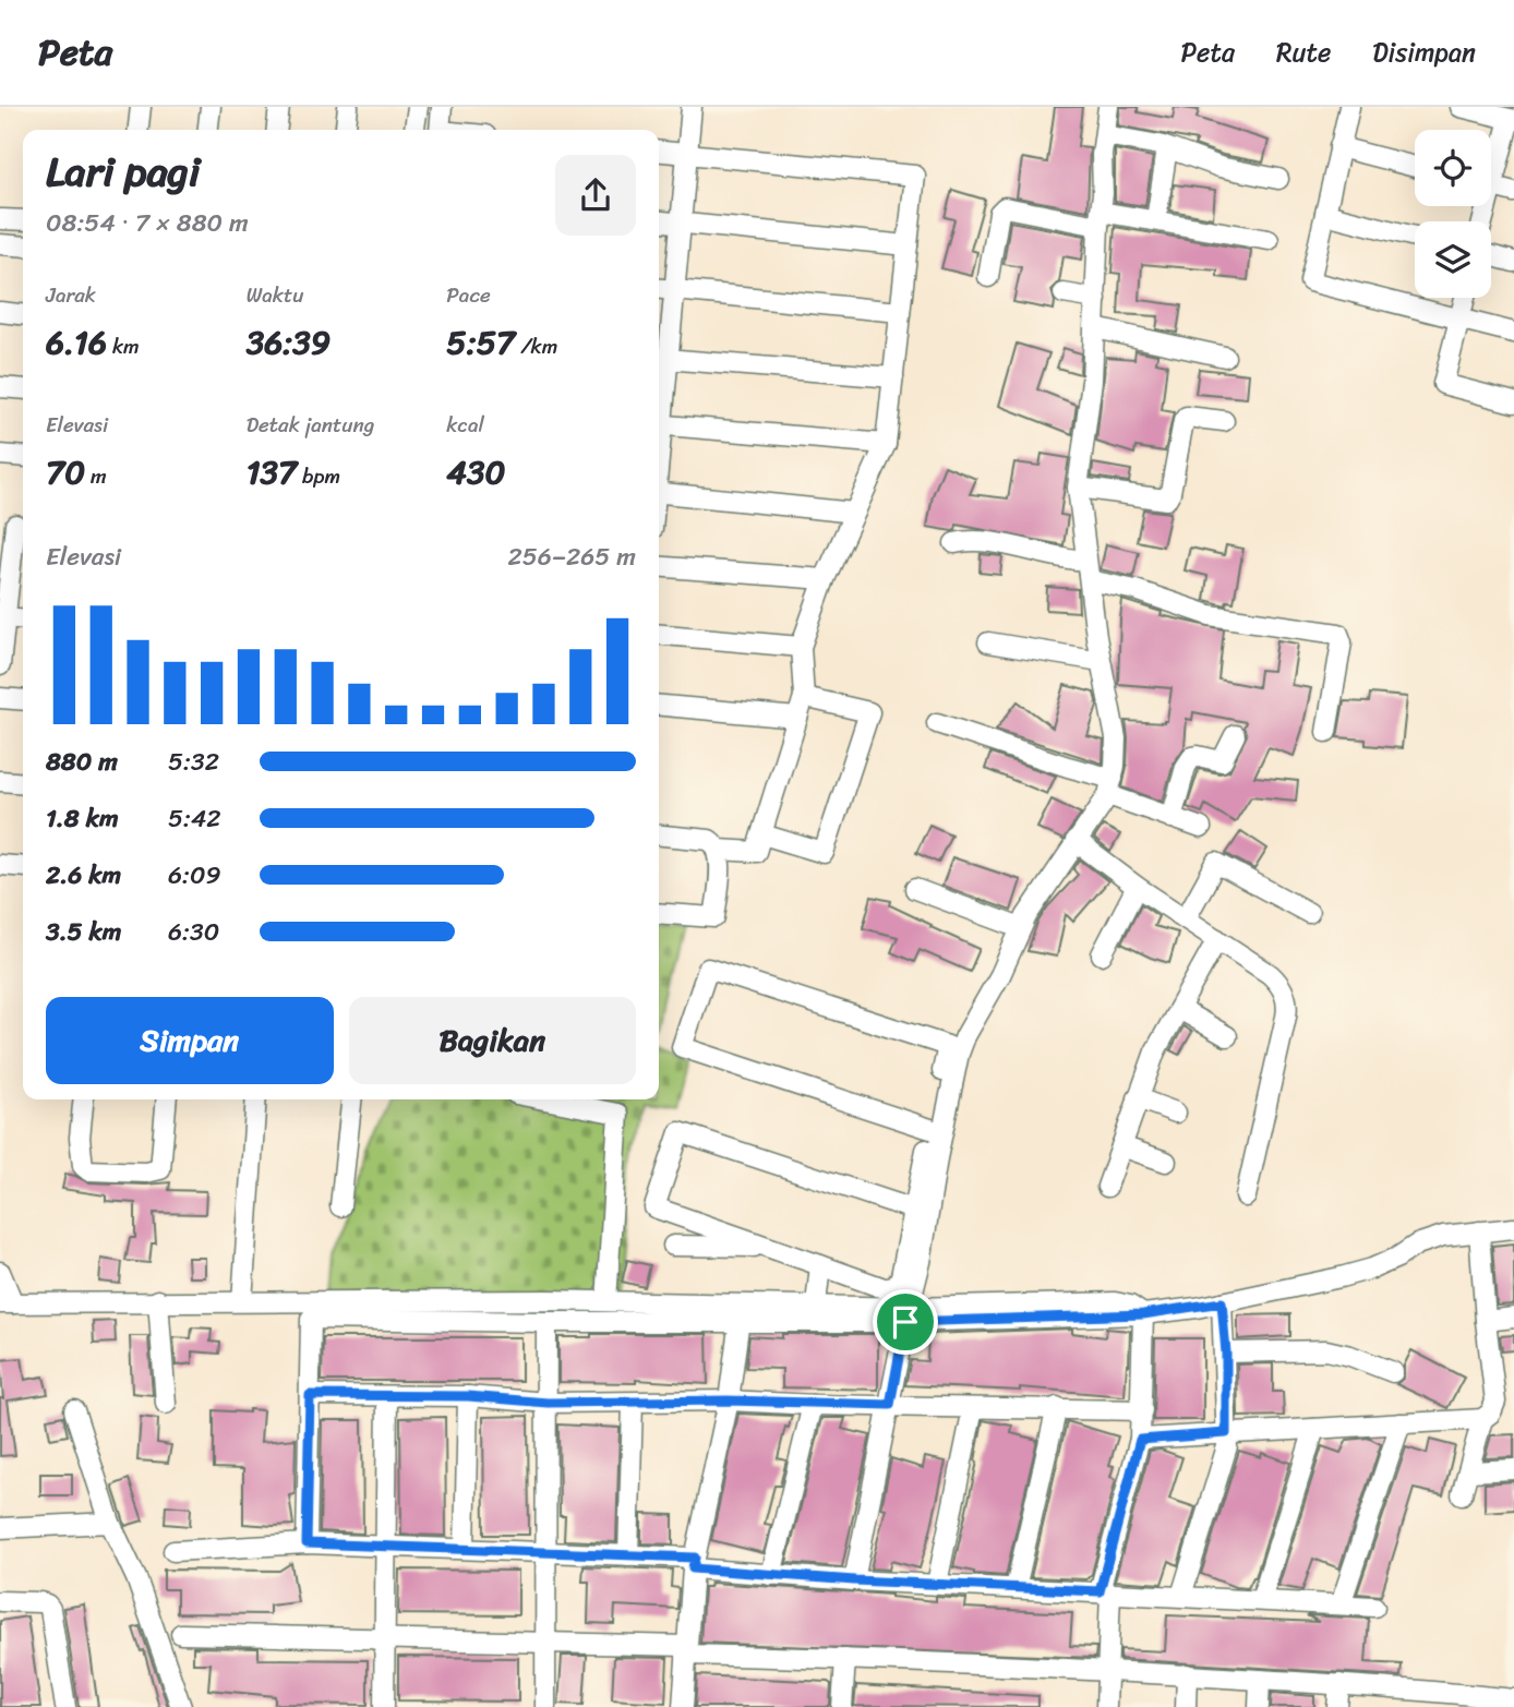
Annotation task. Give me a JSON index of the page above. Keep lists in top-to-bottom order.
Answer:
{
  "page": {
    "header": "Peta",
    "nav": ["Peta", "Rute", "Disimpan"],
    "heading": ["Lari pagi", "08:54 · 7 × 880 m"],
    "stats": [
      ["Jarak", "6.16 km"],
      ["Waktu", "36:39"],
      ["Pace", "5:57 /km"],
      ["Elevasi", "70 m"],
      ["Detak jantung", "137 bpm"],
      ["kcal", "430"]
    ],
    "chart": ["Elevasi", "256–265 m"],
    "list": [
      {
        "name": "880 m",
        "note": "5:32"
      },
      {
        "name": "1.8 km",
        "note": "5:42"
      },
      {
        "name": "2.6 km",
        "note": "6:09"
      },
      {
        "name": "3.5 km",
        "note": "6:30"
      }
    ],
    "buttons": ["Simpan", "Bagikan"]
  }
}
